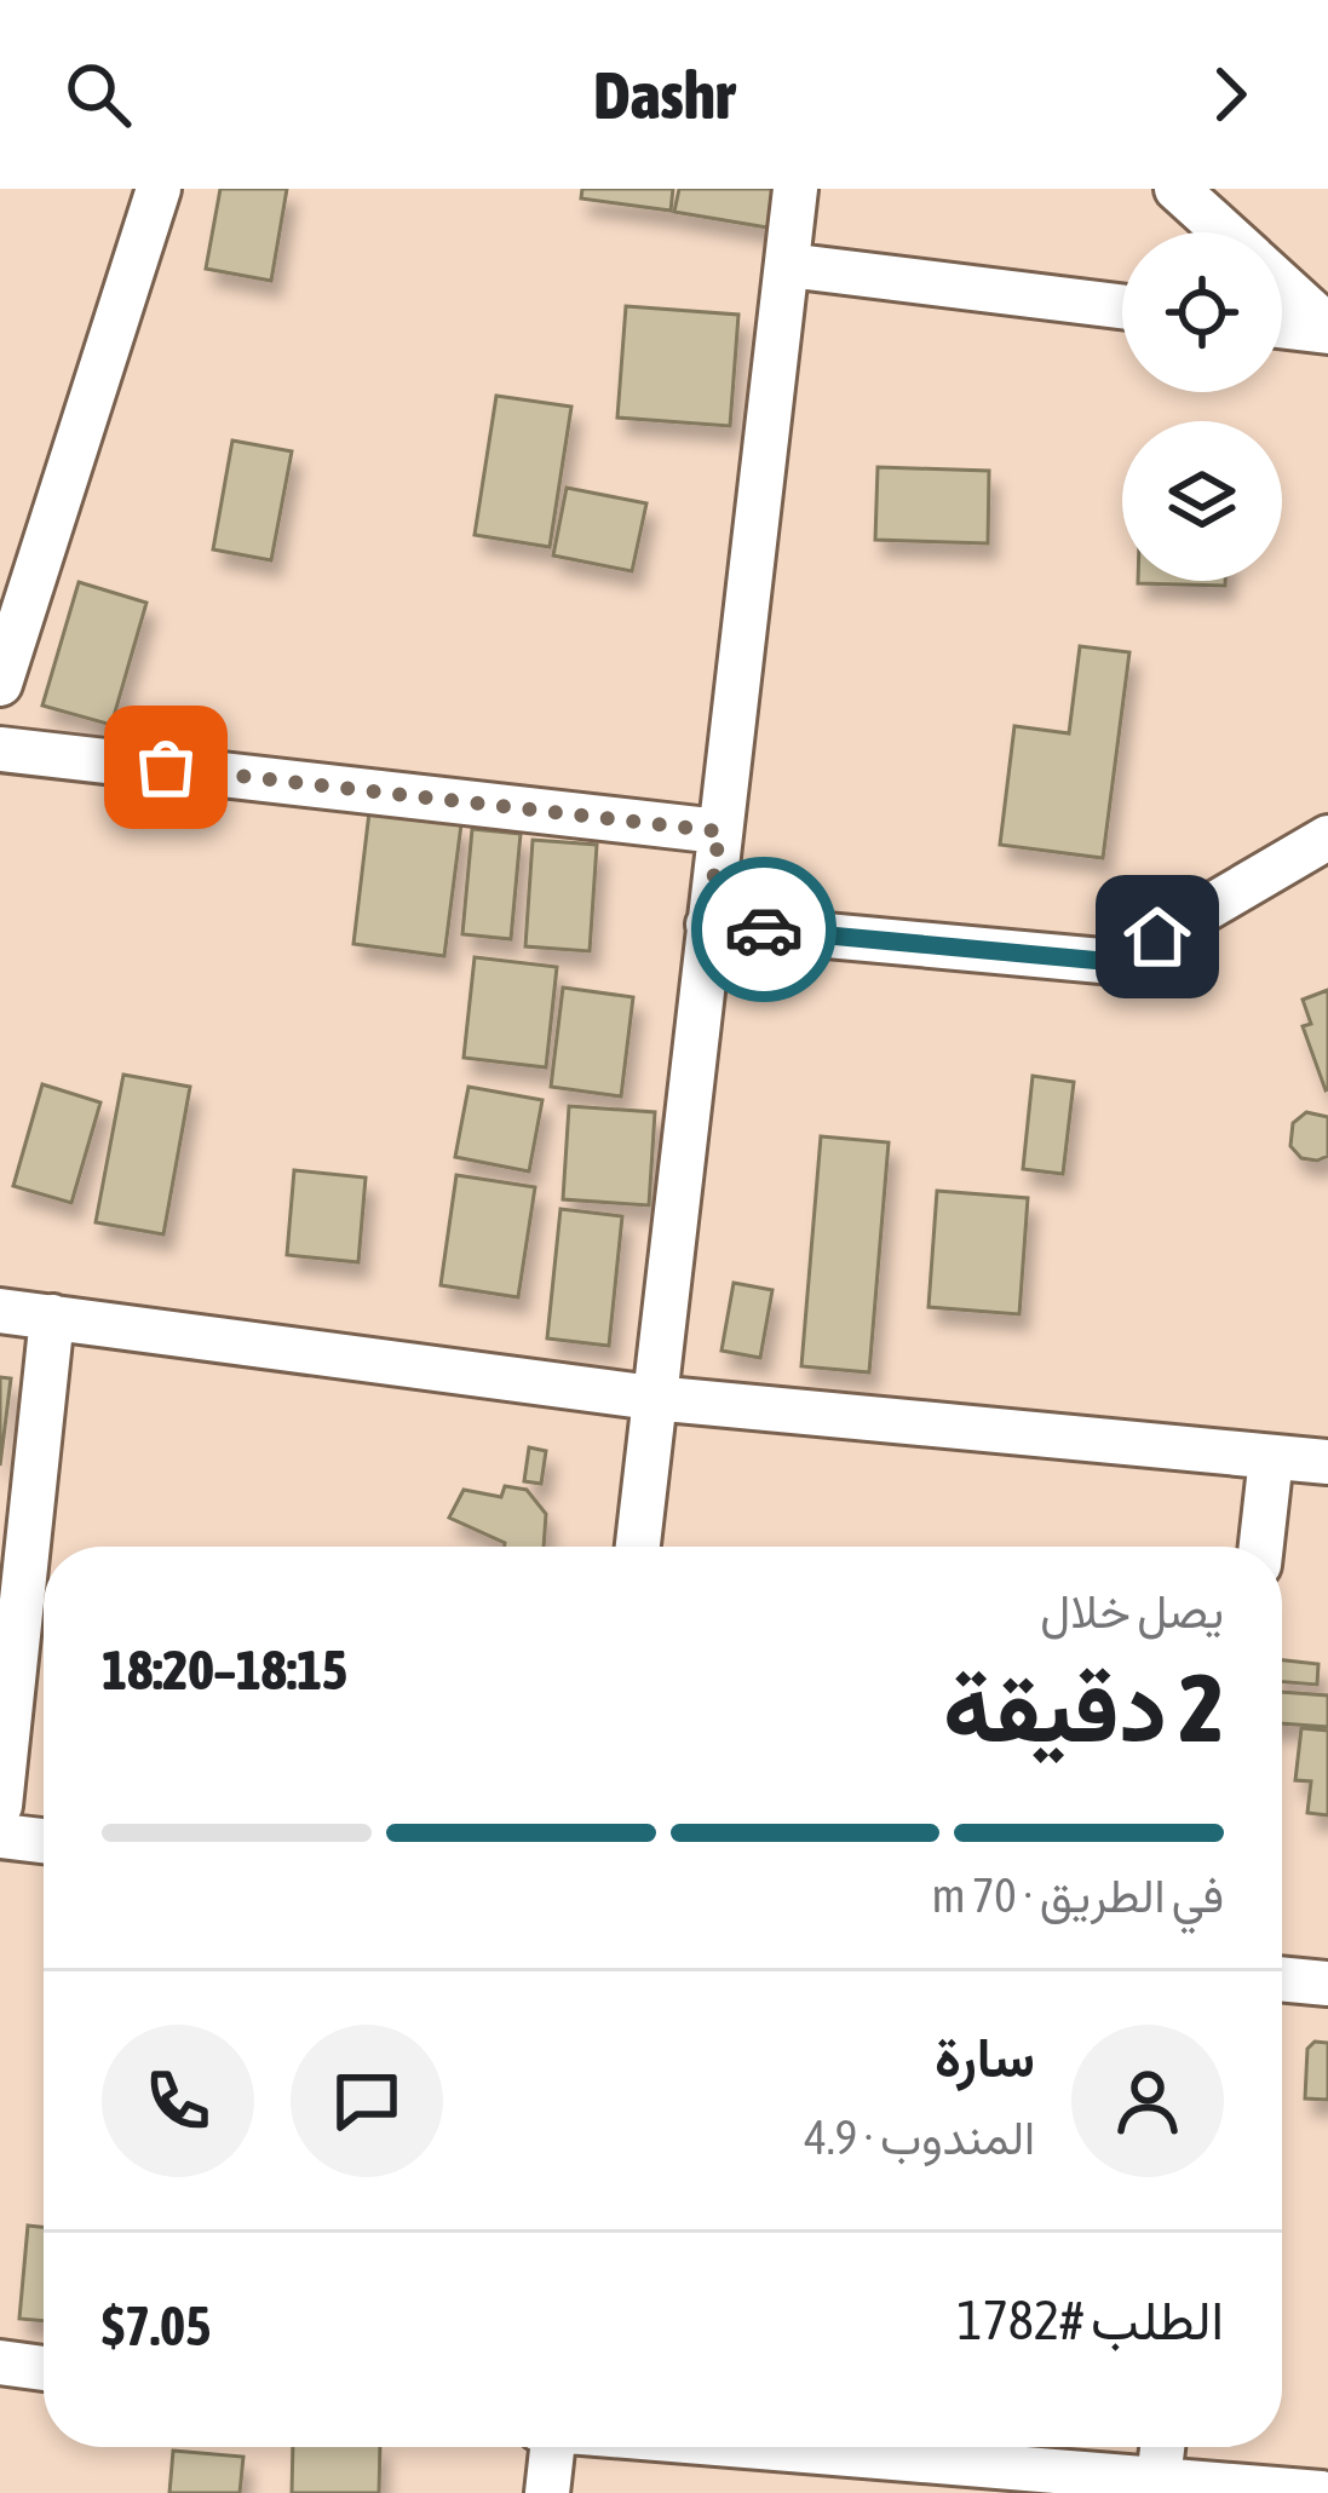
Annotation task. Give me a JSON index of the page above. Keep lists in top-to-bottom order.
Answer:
{
  "page": {
    "header": "Dashr",
    "heading": ["2 دقيقة", "يصل خلال", "18:15–18:20"],
    "panel": [
      "سارة",
      "المندوب · 4.9",
      "الطلب #1782",
      "$7.05"
    ],
    "bar": "في الطريق · 70 m"
  }
}
